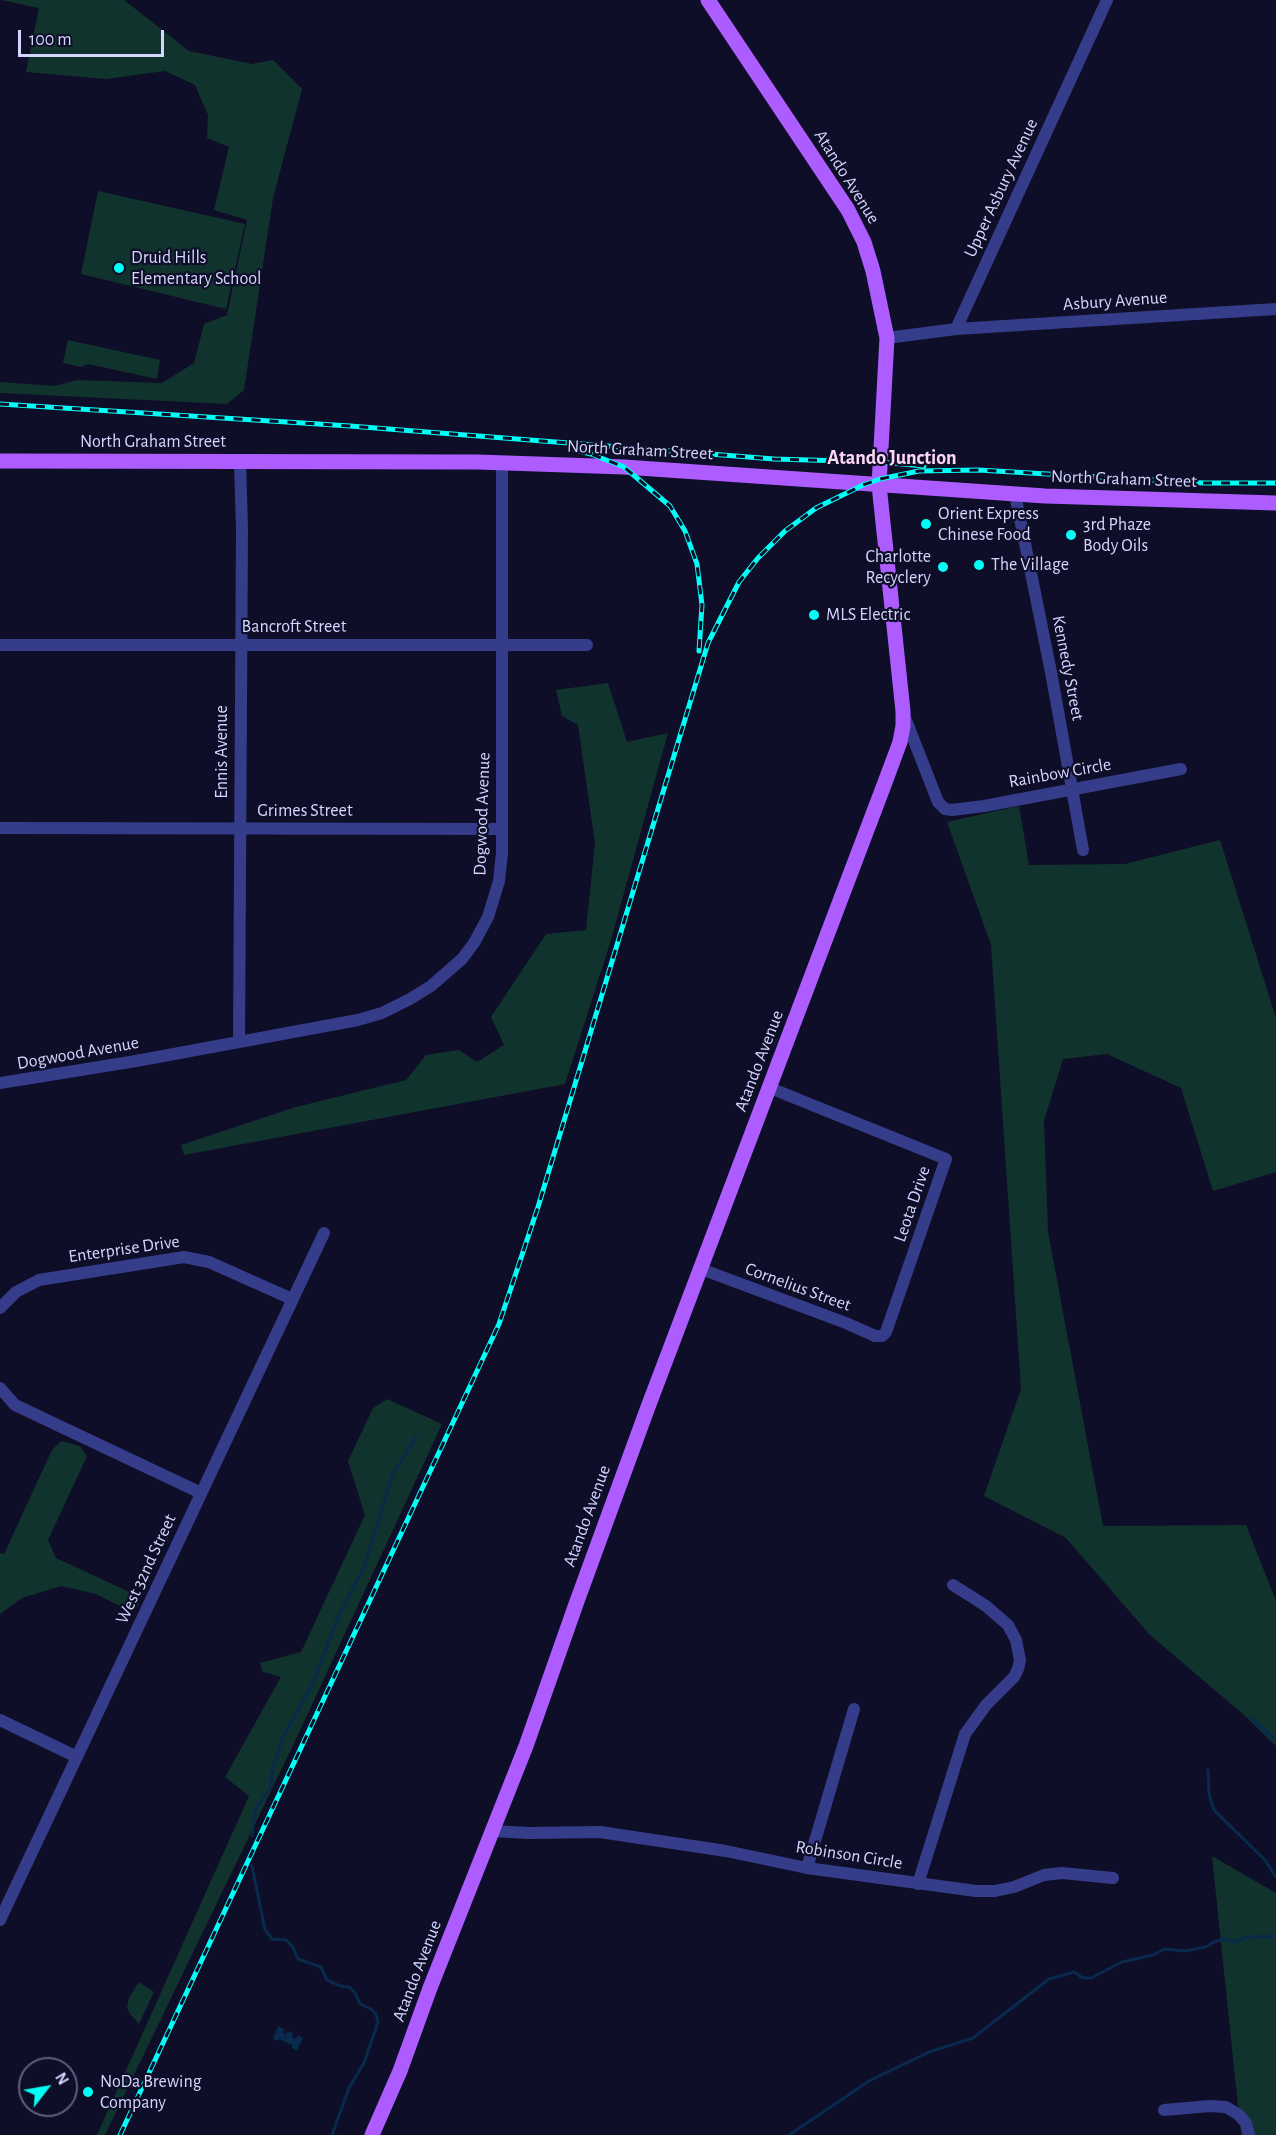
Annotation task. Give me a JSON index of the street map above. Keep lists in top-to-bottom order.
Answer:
{
  "streets": {
    "main road": ["Atando Avenue", "North Graham Street"],
    "street": [
      "Upper Asbury Avenue",
      "Asbury Avenue",
      "Bancroft Street",
      "Kennedy Street",
      "Ennis Avenue",
      "Rainbow Circle",
      "Grimes Street",
      "Dogwood Avenue",
      "Leota Drive",
      "Enterprise Drive",
      "Cornelius Street",
      "West 32nd Street",
      "Robinson Circle"
    ]
  },
  "crossings": [
    ["Atando Avenue", "North Graham Street"],
    ["Atando Avenue", "Rainbow Circle"],
    ["Atando Avenue", "Leota Drive"],
    ["Atando Avenue", "Cornelius Street"],
    ["Atando Avenue", "Robinson Circle"],
    ["Upper Asbury Avenue", "Asbury Avenue"],
    ["North Graham Street", "Kennedy Street"],
    ["North Graham Street", "Ennis Avenue"],
    ["North Graham Street", "Dogwood Avenue"],
    ["Bancroft Street", "Ennis Avenue"],
    ["Bancroft Street", "Dogwood Avenue"],
    ["Kennedy Street", "Rainbow Circle"],
    ["Ennis Avenue", "Grimes Street"],
    ["Ennis Avenue", "Dogwood Avenue"],
    ["Grimes Street", "Dogwood Avenue"],
    ["Leota Drive", "Cornelius Street"],
    ["Enterprise Drive", "West 32nd Street"]
  ],
  "districts": ["Atando Junction"],
  "places": [
    "Druid Hills Elementary School",
    "Orient Express Chinese Food",
    "3rd Phaze Body Oils",
    "The Village",
    "Charlotte Recyclery",
    "MLS Electric",
    "NoDa Brewing Company"
  ],
  "scale_bar": "100 m",
  "north": "top right"
}
